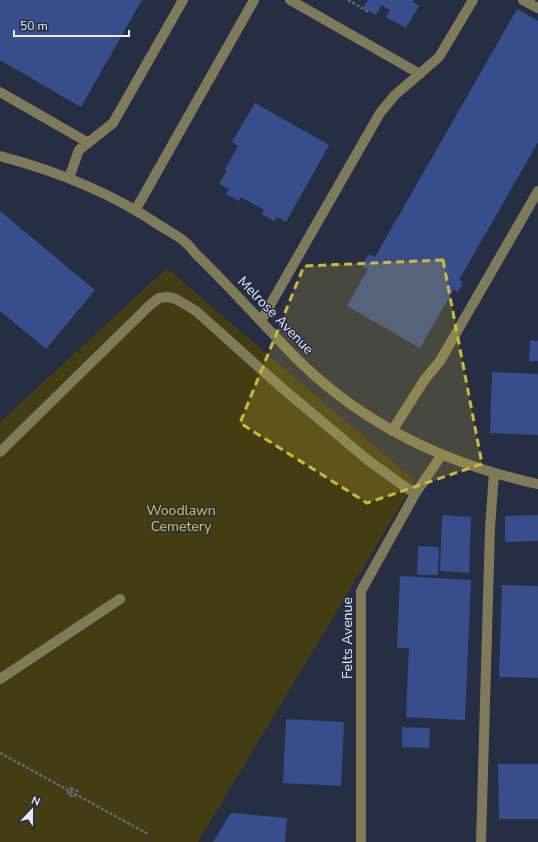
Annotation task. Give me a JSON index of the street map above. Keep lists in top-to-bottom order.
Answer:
{
  "streets": {
    "street": ["Melrose Avenue", "Felts Avenue"]
  },
  "crossings": [
    ["Melrose Avenue", "Felts Avenue"]
  ],
  "parks": ["Woodlawn Cemetery"],
  "scale_bar": "50 m",
  "north": "top"
}
